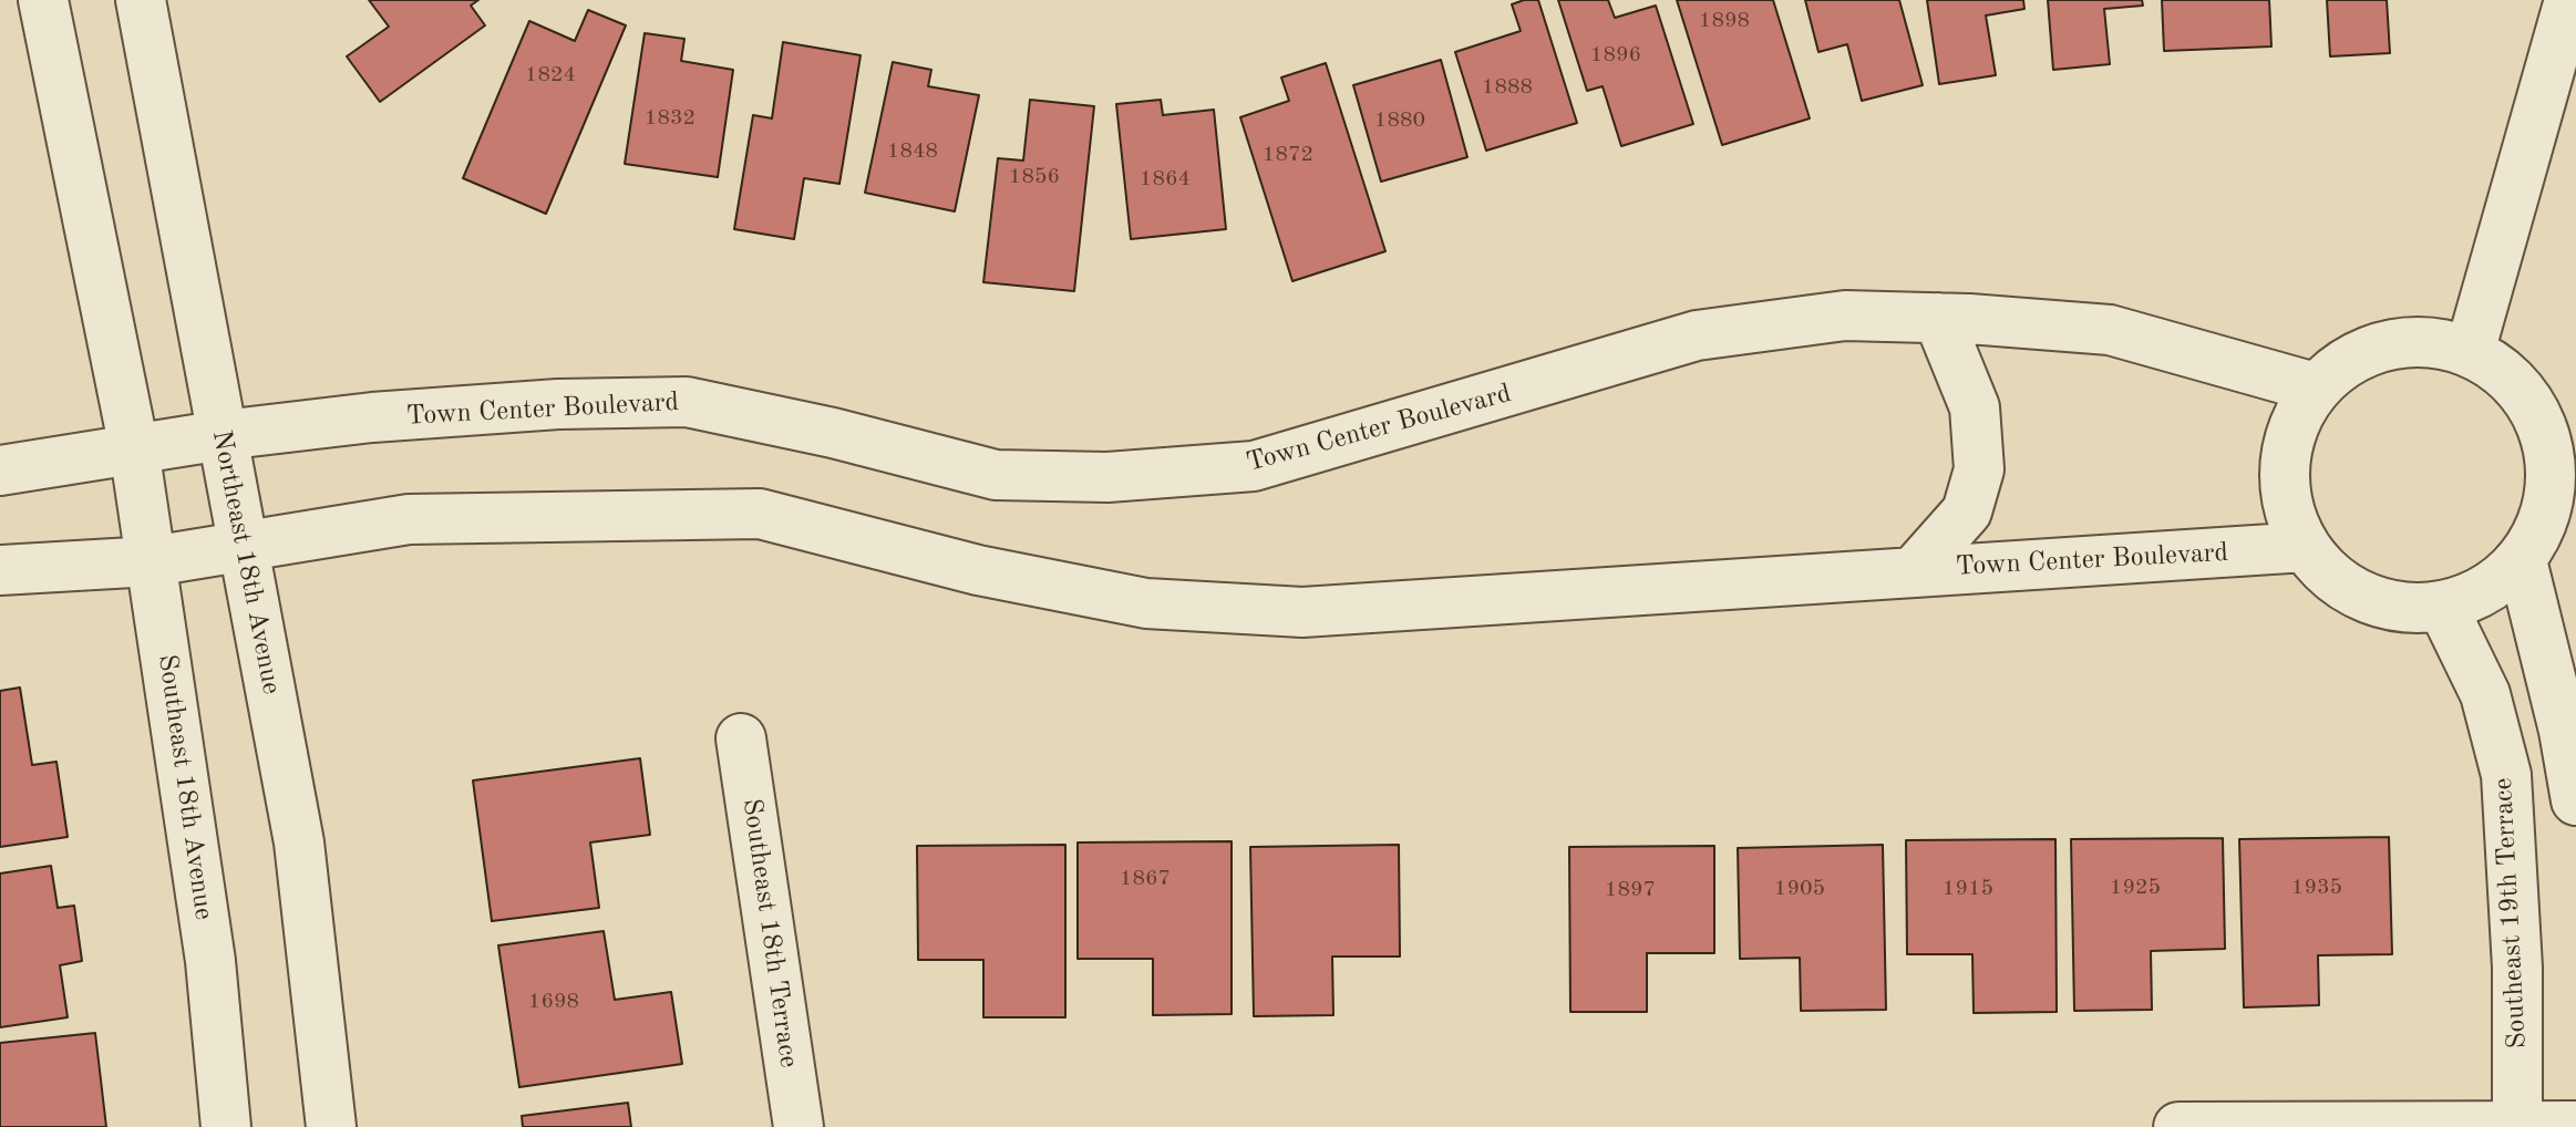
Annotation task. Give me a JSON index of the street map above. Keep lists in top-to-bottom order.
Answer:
{
  "streets": {
    "street": [
      "Town Center Boulevard",
      "Northeast 18th Avenue",
      "Southeast 18th Avenue",
      "Southeast 19th Terrace",
      "Southeast 18th Terrace"
    ]
  },
  "crossings": [
    ["Town Center Boulevard", "Northeast 18th Avenue"],
    ["Town Center Boulevard", "Southeast 18th Avenue"],
    ["Town Center Boulevard", "Southeast 19th Terrace"]
  ],
  "house_numbers": [
    "1898",
    "1896",
    "1824",
    "1888",
    "1832",
    "1880",
    "1848",
    "1872",
    "1856",
    "1864",
    "1867",
    "1925",
    "1935",
    "1905",
    "1915",
    "1897",
    "1698"
  ]
}
